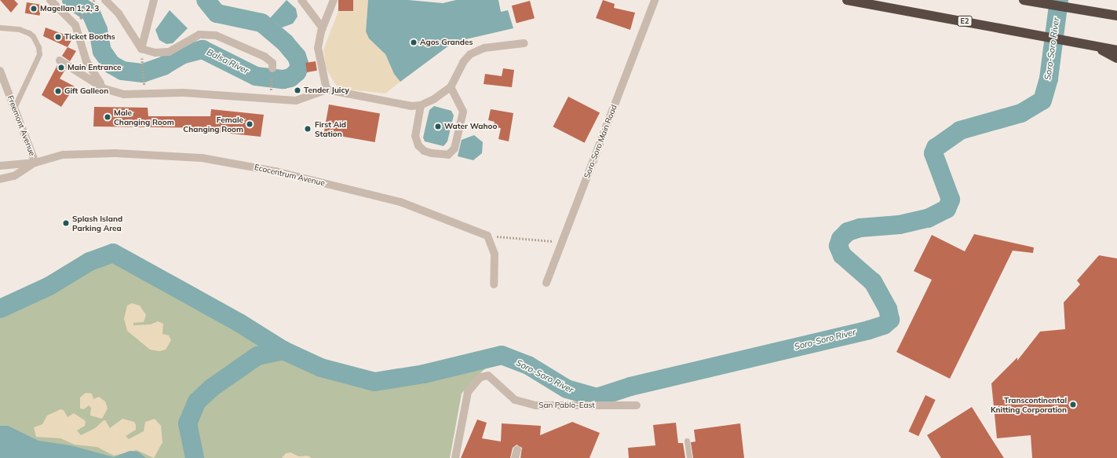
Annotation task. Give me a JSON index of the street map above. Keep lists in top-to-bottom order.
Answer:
{
  "streets": {
    "highway": ["E2"],
    "street": [
      "Freemont Avenue",
      "Soro-Soro Main Road",
      "Ecocentrum Avenue",
      "San Pablo-East"
    ]
  },
  "crossings": [
    ["Freemont Avenue", "Ecocentrum Avenue"]
  ],
  "water": ["Soro-Soro River", "Balsa River"],
  "places": [
    "Magellan 1, 2, 3",
    "Ticket Booths",
    "Agos Grandes",
    "Main Entrance",
    "Tender Juicy",
    "Gift Galleon",
    "Male Changing Room",
    "Female Changing Room",
    "Water Wahoo",
    "First Aid Station",
    "Splash Island Parking Area",
    "Transcontinental Knitting Corporation"
  ]
}
